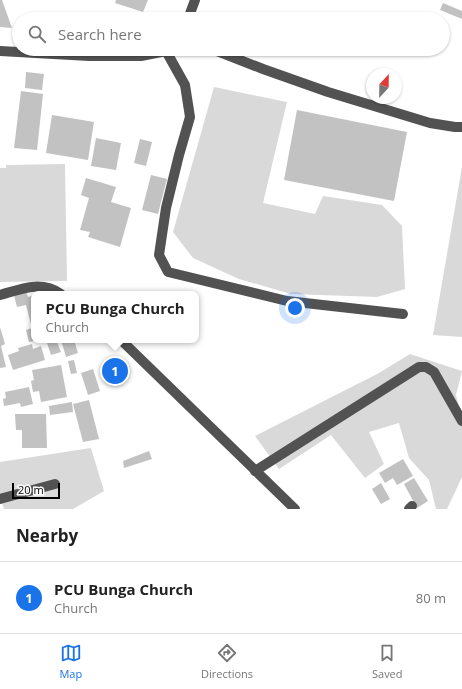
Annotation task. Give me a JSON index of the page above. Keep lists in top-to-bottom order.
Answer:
{
  "scale_bar": "20 m",
  "north": "top",
  "page": {
    "search": "Search here",
    "popup": ["PCU Bunga Church", "Church"],
    "pins": "1",
    "scale": "20 m",
    "heading": "Nearby",
    "list": [
      {
        "mark": "1",
        "name": "PCU Bunga Church",
        "note": "Church",
        "value": "80 m"
      }
    ],
    "nav": ["Map", "Directions", "Saved"]
  }
}
